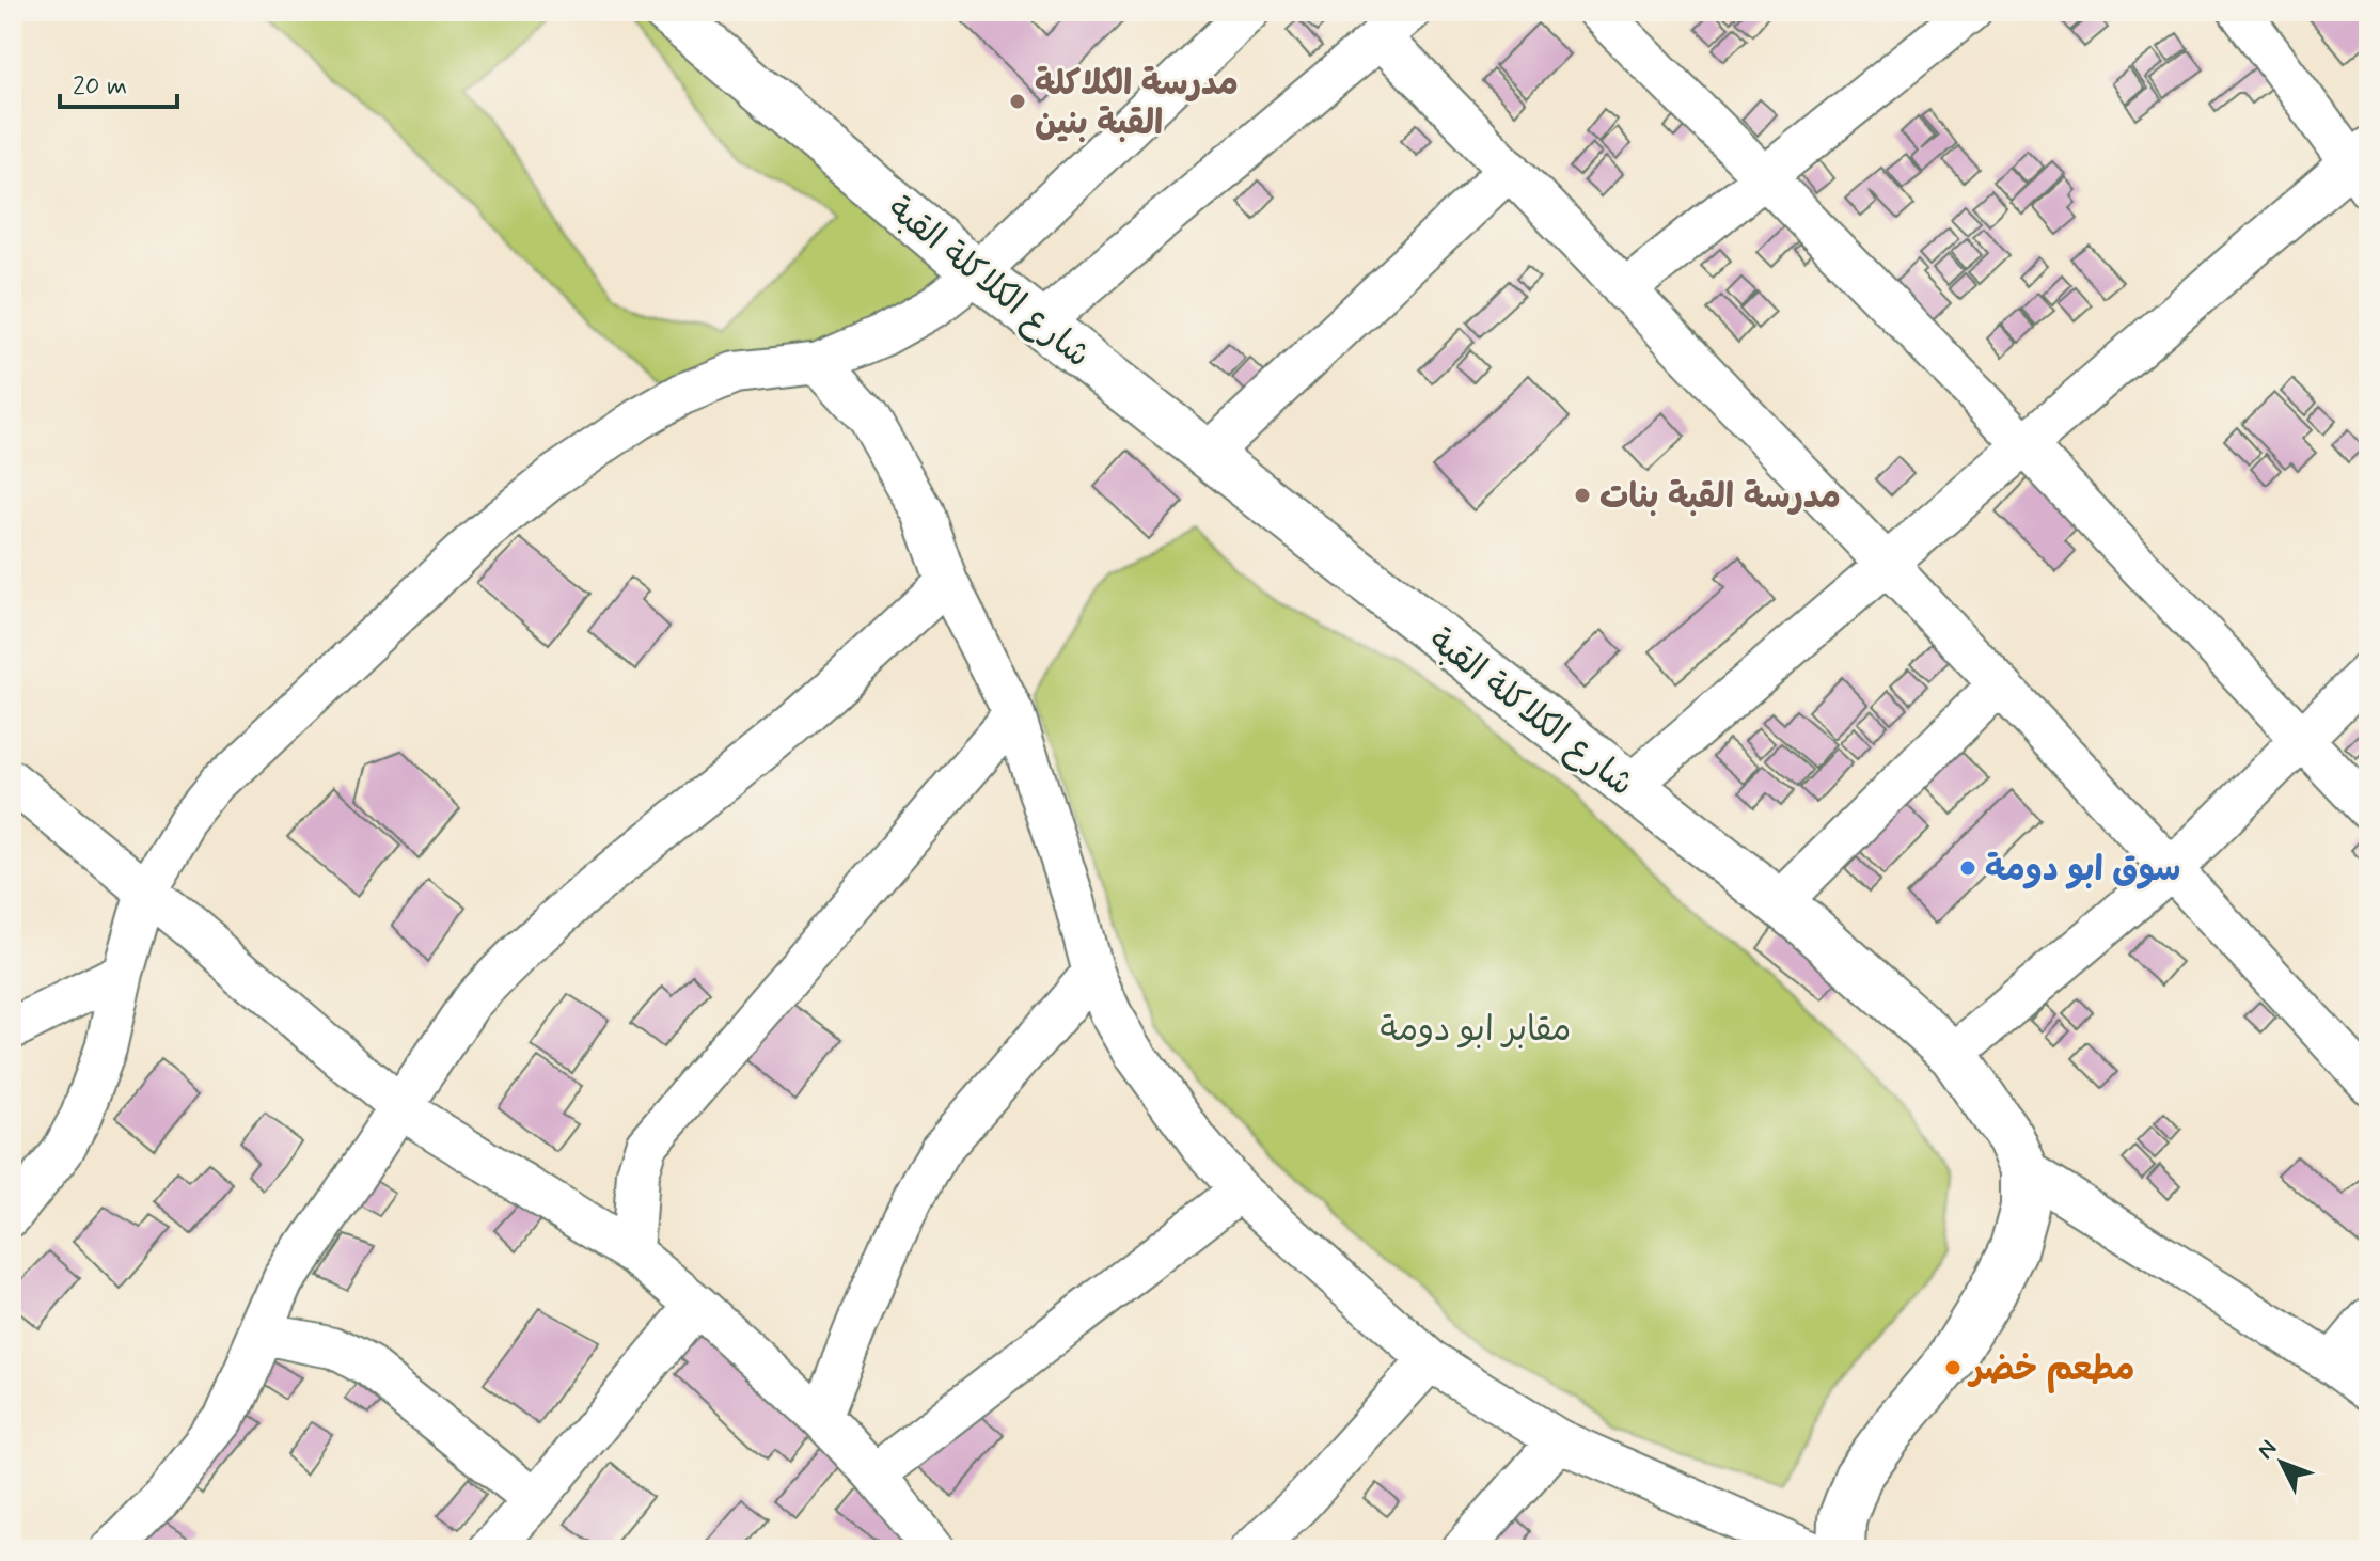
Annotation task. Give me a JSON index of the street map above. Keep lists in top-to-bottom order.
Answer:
{
  "streets": {
    "street": ["شارع الكلاكلة القبة"]
  },
  "parks": ["مقابر ابو دومة"],
  "places": [
    "مدرسة الكلاكلة القبة بنين",
    "مدرسة القبة بنات",
    "سوق ابو دومة",
    "مطعم خضر"
  ],
  "scale_bar": "20 m",
  "north": "top left"
}
